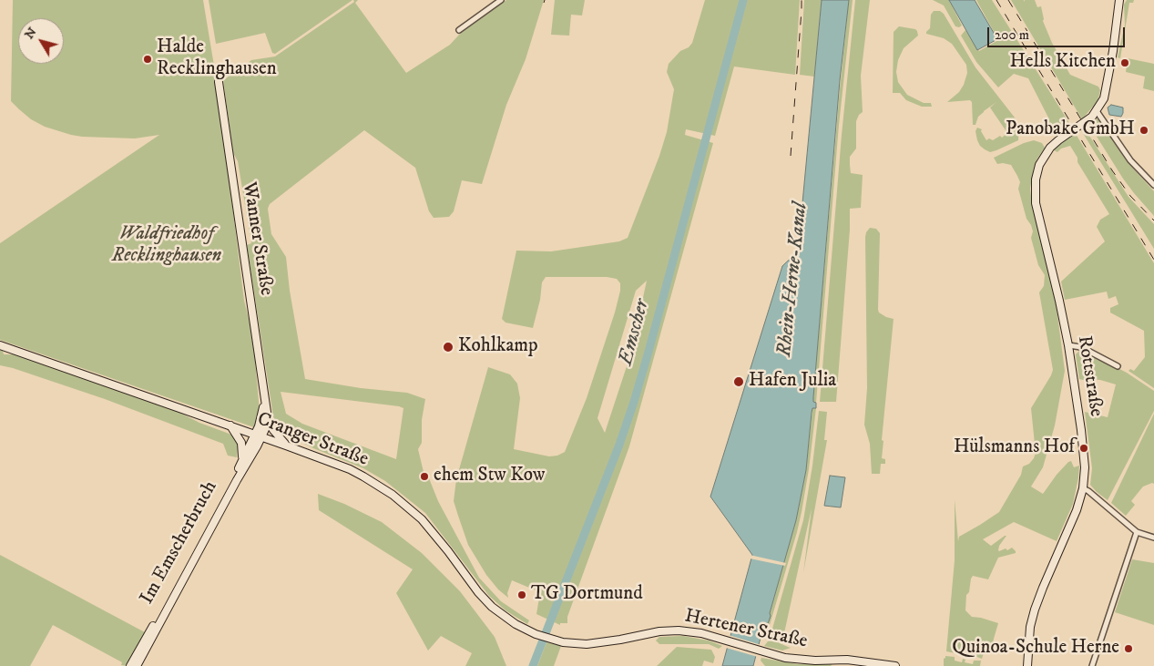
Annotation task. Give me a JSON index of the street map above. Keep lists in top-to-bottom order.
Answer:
{
  "streets": {
    "main road": [
      "Wanner Straße",
      "Rottstraße",
      "Cranger Straße",
      "Im Emscherbruch",
      "Hertener Straße"
    ]
  },
  "crossings": [
    ["Wanner Straße", "Cranger Straße"],
    ["Wanner Straße", "Im Emscherbruch"],
    ["Cranger Straße", "Im Emscherbruch"],
    ["Cranger Straße", "Hertener Straße"]
  ],
  "water": ["Rhein-Herne-Kanal", "Emscher"],
  "parks": ["Waldfriedhof Recklinghausen"],
  "places": [
    "Halde Recklinghausen",
    "Hells Kitchen",
    "Panobake GmbH",
    "Kohlkamp",
    "Hafen Julia",
    "Hülsmanns Hof",
    "ehem Stw Kow",
    "TG Dortmund",
    "Quinoa-Schule Herne"
  ],
  "scale_bar": "200 m",
  "north": "top left"
}
